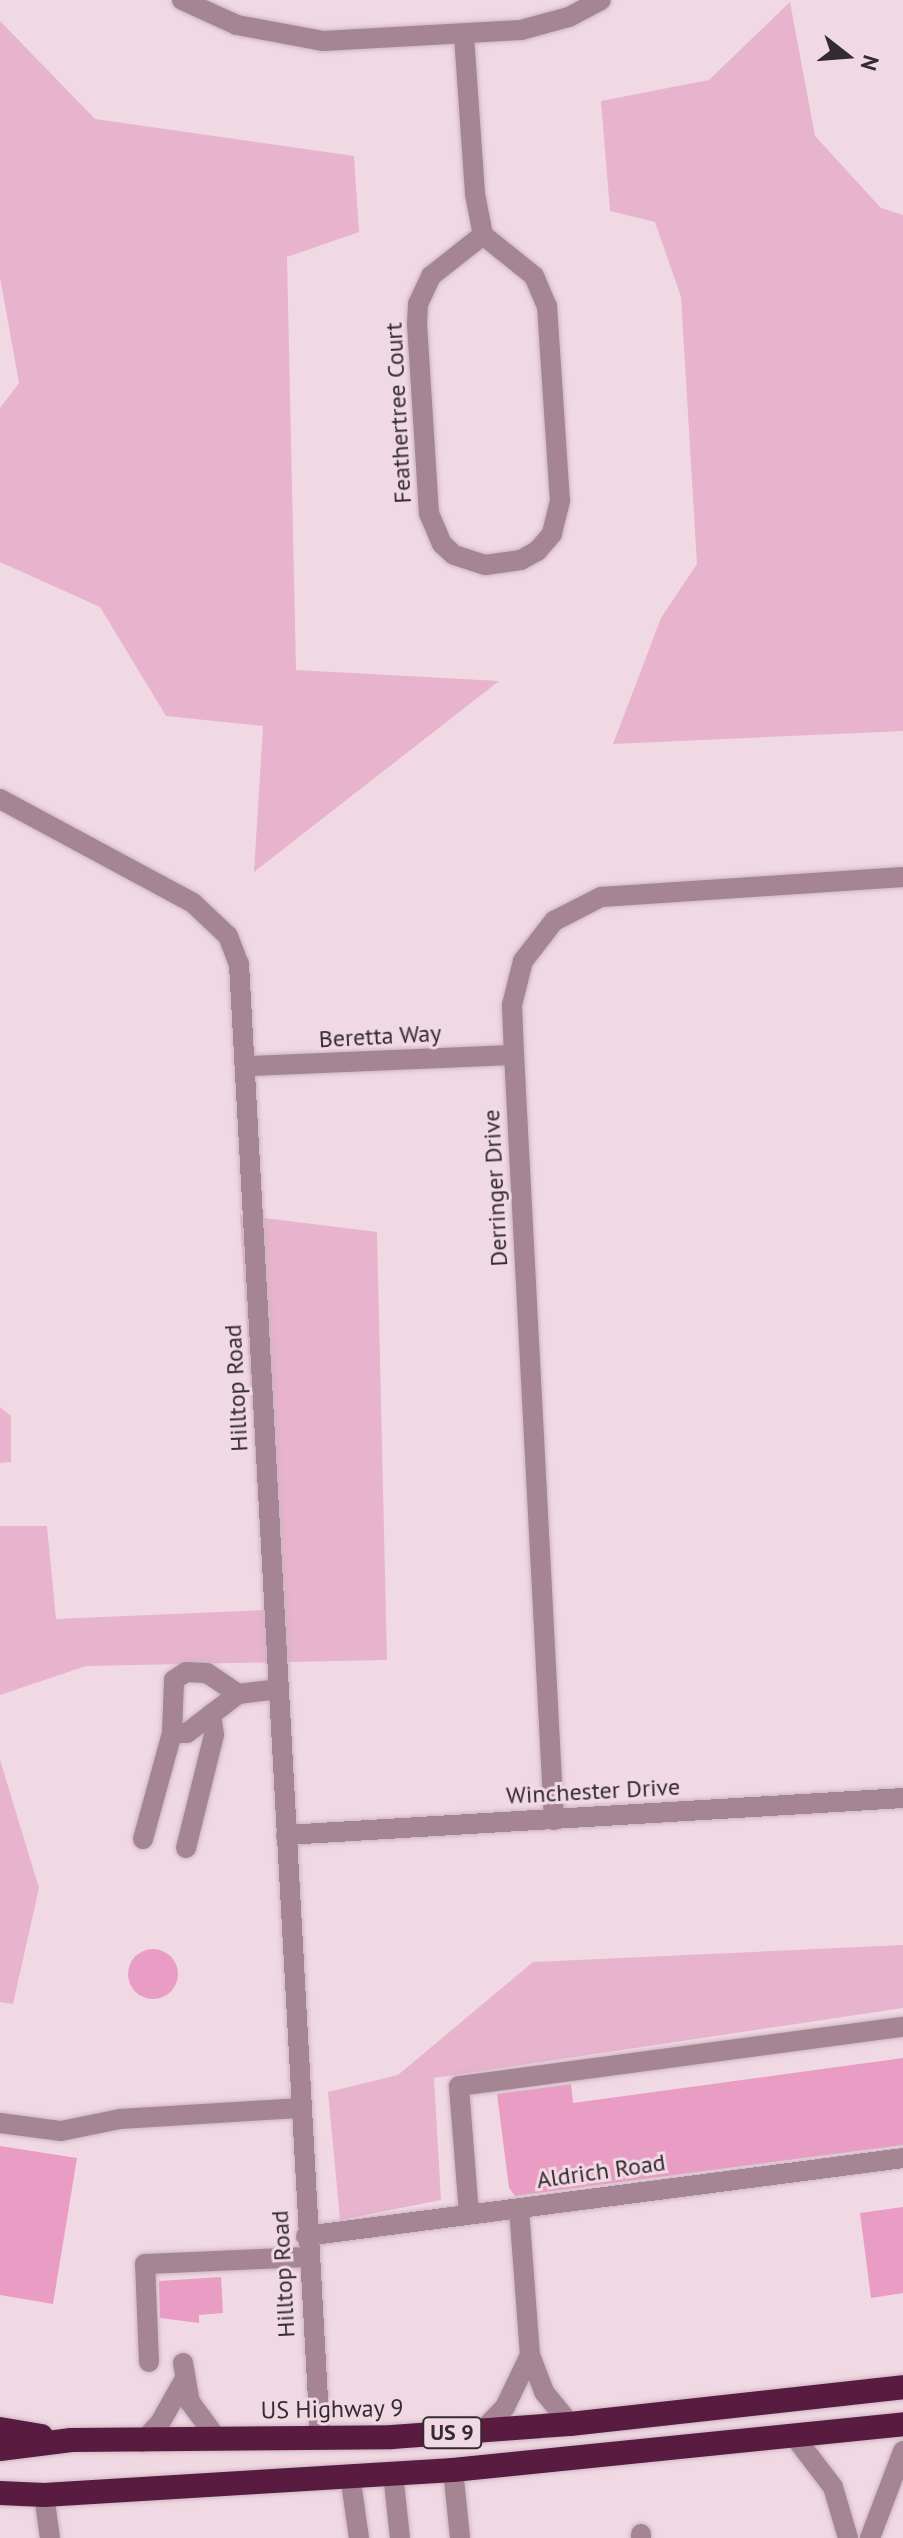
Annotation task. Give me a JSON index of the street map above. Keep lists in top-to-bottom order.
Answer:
{
  "streets": {
    "highway": ["US Highway 9", "US 9"],
    "street": [
      "Feathertree Court",
      "Beretta Way",
      "Derringer Drive",
      "Hilltop Road",
      "Winchester Drive",
      "Aldrich Road"
    ]
  },
  "crossings": [
    ["Beretta Way", "Derringer Drive"],
    ["Beretta Way", "Hilltop Road"],
    ["Derringer Drive", "Winchester Drive"],
    ["Hilltop Road", "Winchester Drive"],
    ["Hilltop Road", "Aldrich Road"],
    ["Hilltop Road", "US Highway 9"]
  ],
  "north": "right"
}
